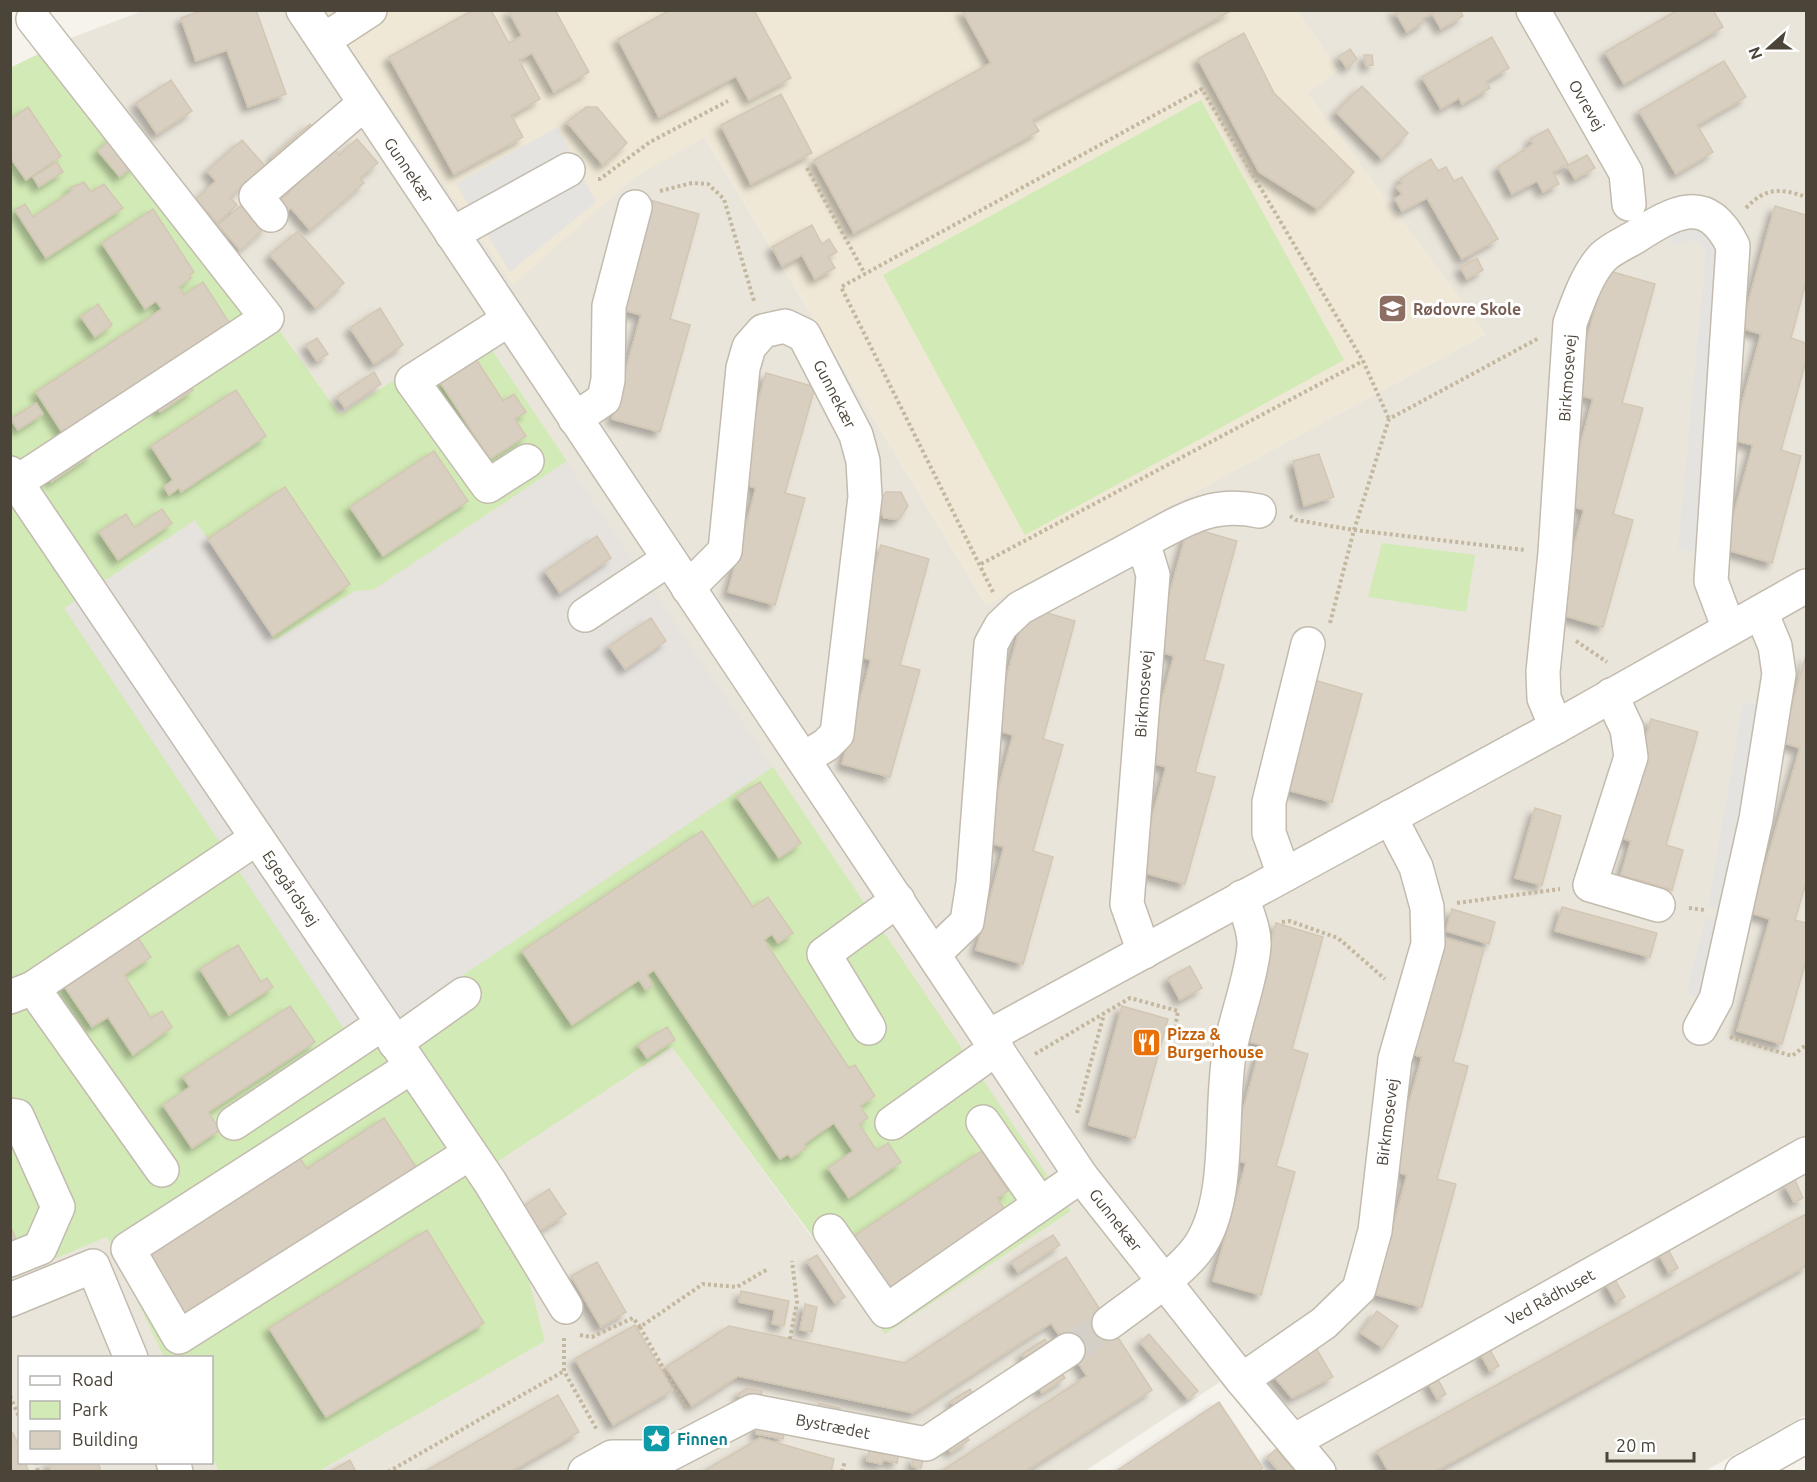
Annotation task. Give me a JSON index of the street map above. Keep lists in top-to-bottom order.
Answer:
{
  "streets": {
    "street": [
      "Ovrevej",
      "Gunnekær",
      "Birkmosevej",
      "Egegårdsvej",
      "Ved Rådhuset",
      "Bystrædet"
    ]
  },
  "crossings": [
    ["Gunnekær", "Birkmosevej"],
    ["Gunnekær", "Ved Rådhuset"]
  ],
  "places": {
    "school or university": ["Rødovre Skole"],
    "restaurant": ["Pizza & Burgerhouse"],
    "place": ["Finnen"]
  },
  "legend": ["Road", "Park", "Building"],
  "scale_bar": "20 m",
  "north": "left"
}
